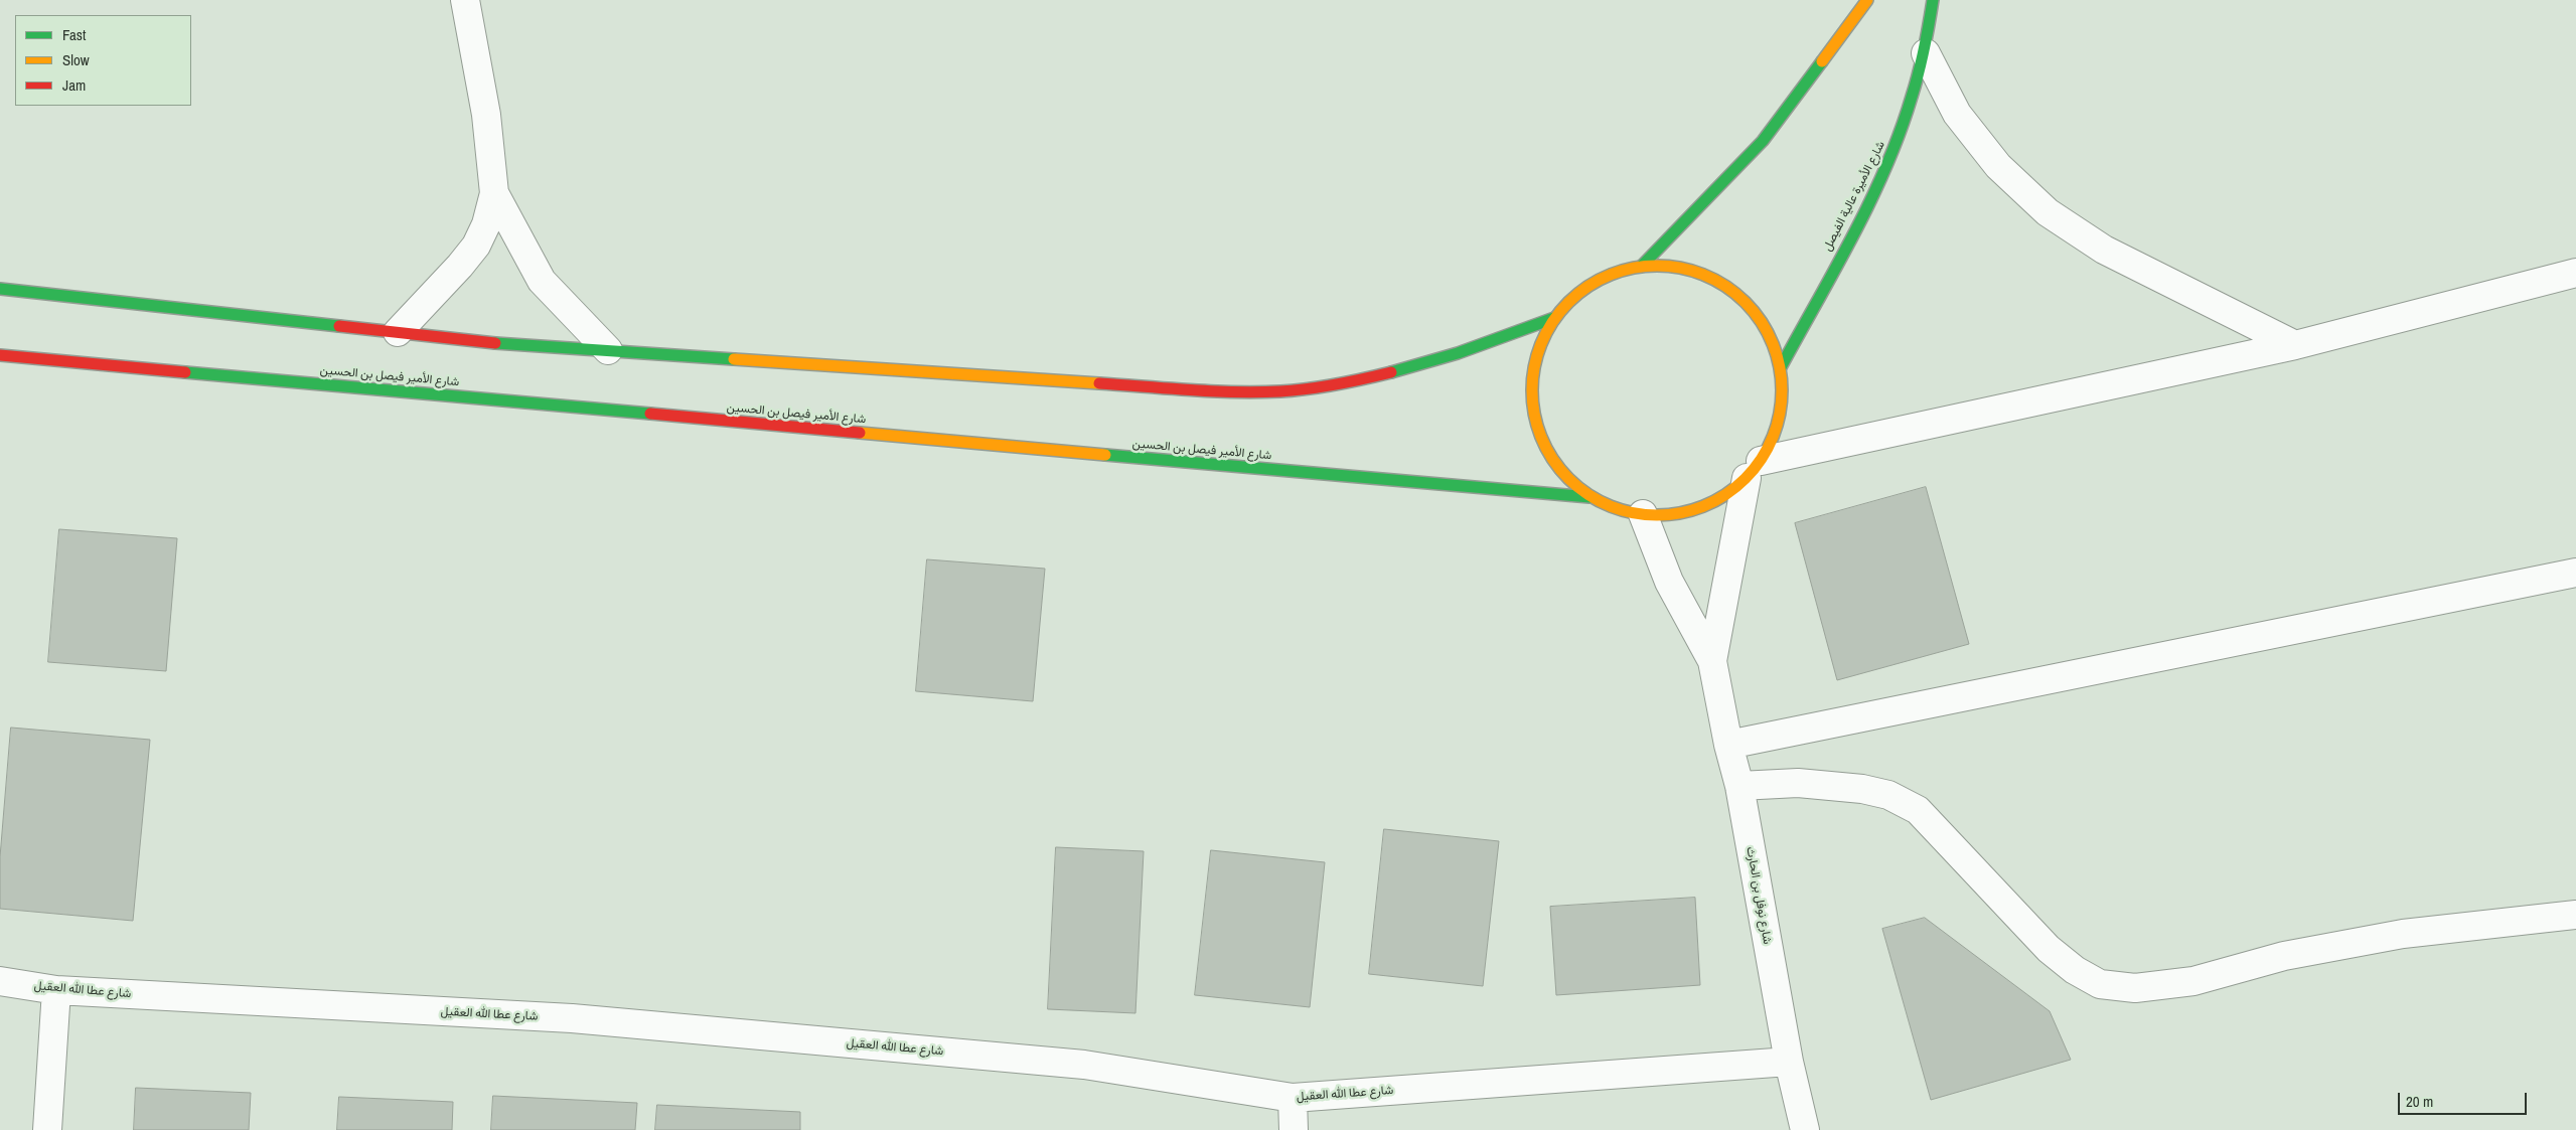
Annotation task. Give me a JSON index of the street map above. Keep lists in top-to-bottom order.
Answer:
{
  "streets": {
    "street": [
      "شارع الأميرة عالية الفيصل",
      "شارع الأمير فيصل بن الحسين",
      "شارع نوفل بن الحارث",
      "شارع عطا الله العقيل"
    ]
  },
  "crossings": [
    ["شارع نوفل بن الحارث", "شارع عطا الله العقيل"]
  ],
  "legend": ["Fast", "Slow", "Jam"],
  "scale_bar": "20 m"
}
